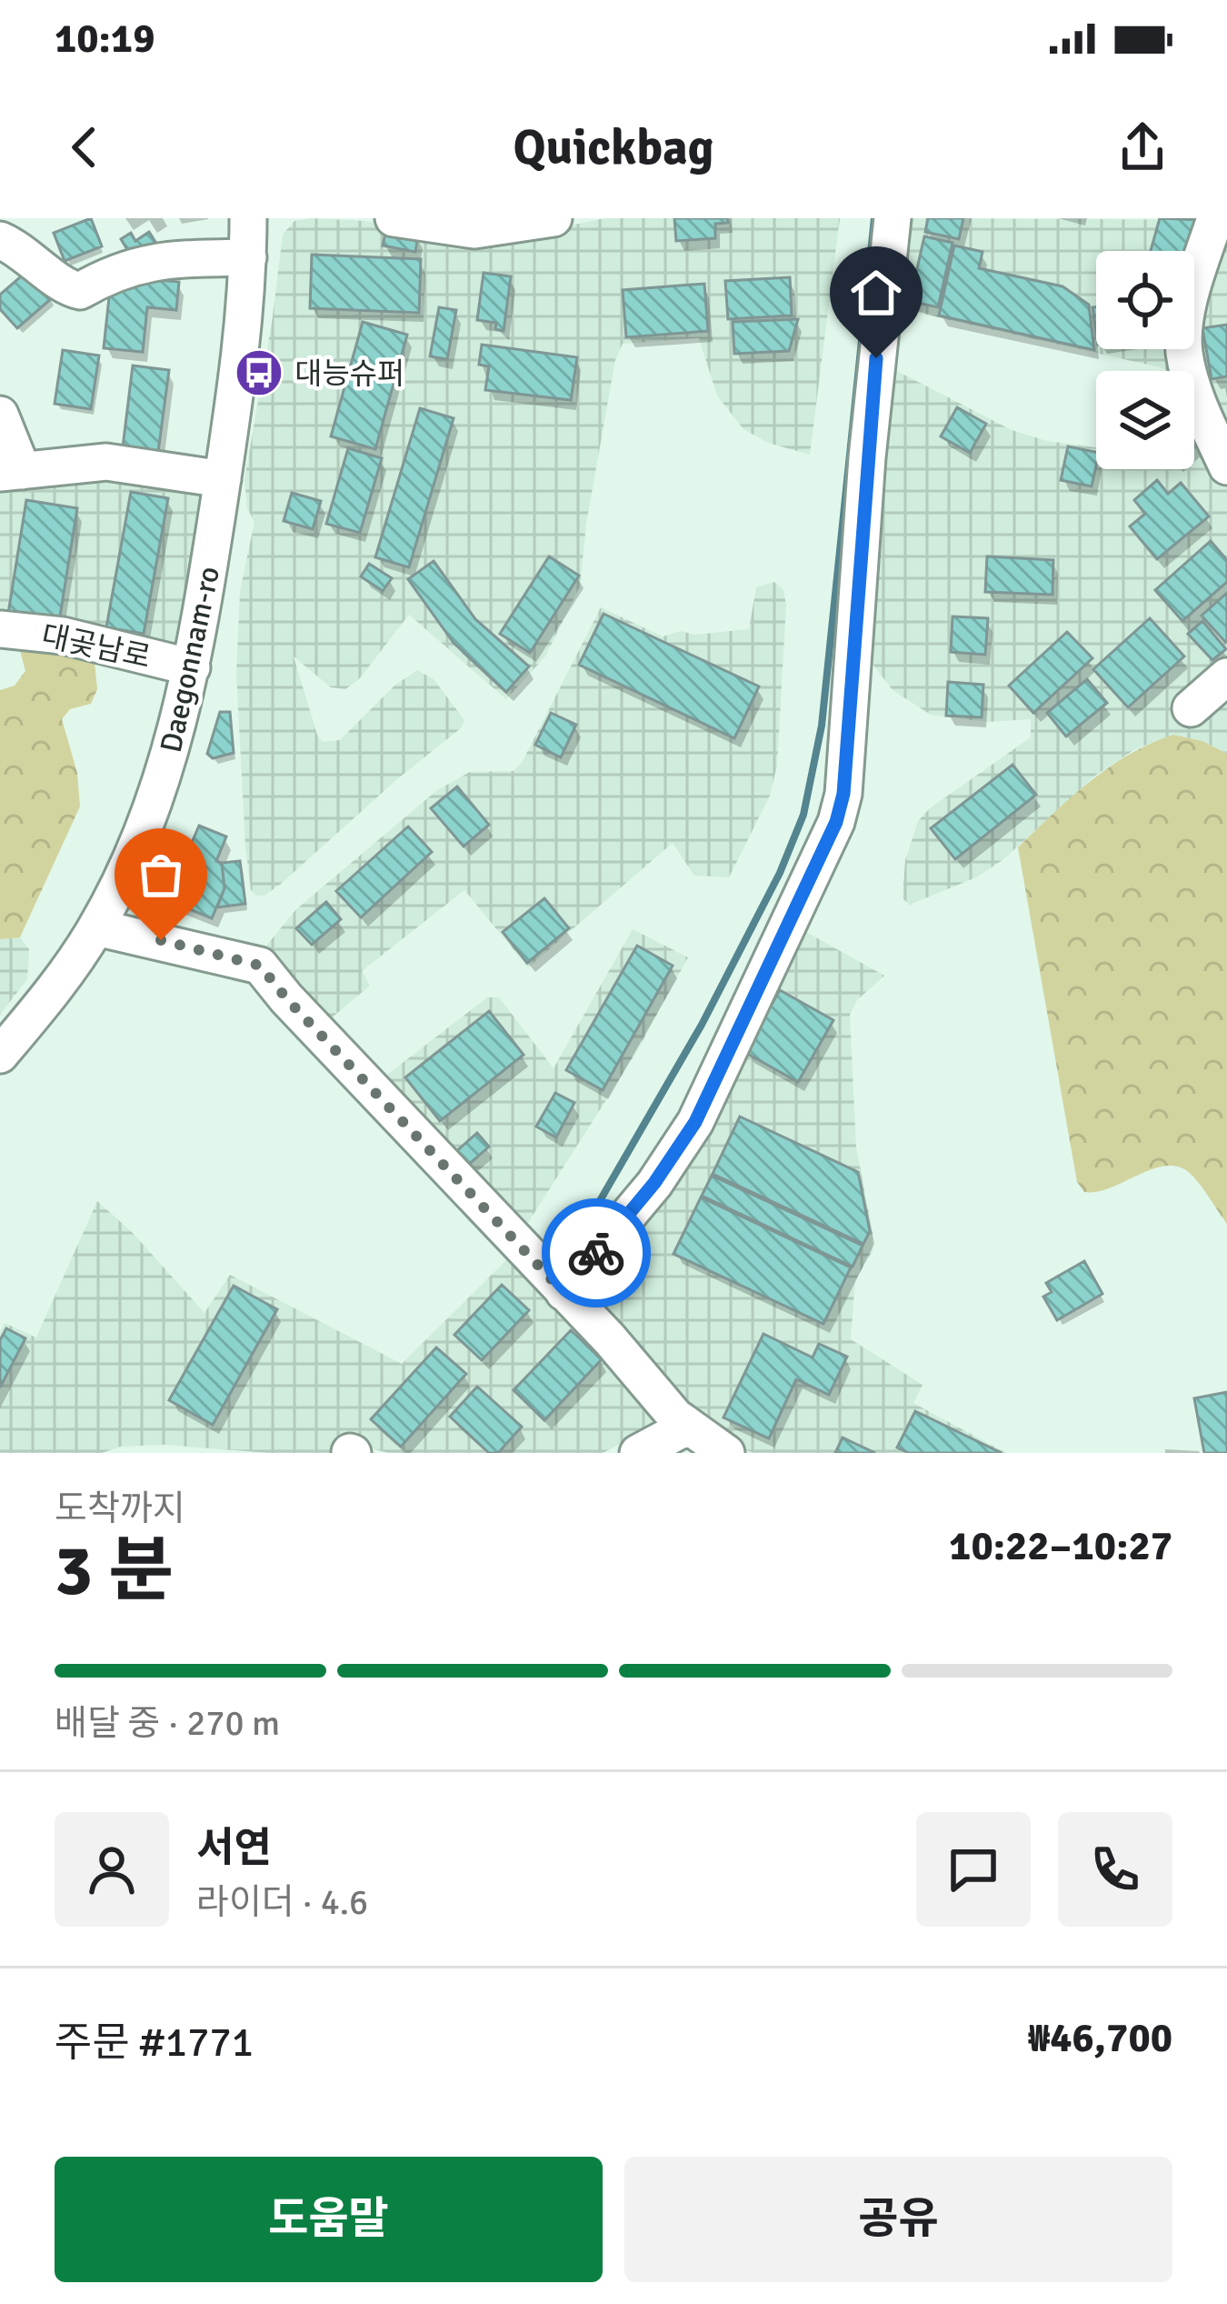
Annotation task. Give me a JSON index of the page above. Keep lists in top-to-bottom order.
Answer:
{
  "streets": {
    "street": ["대곶남로", "Daegonnam-ro"]
  },
  "crossings": [
    ["대곶남로", "Daegonnam-ro"]
  ],
  "places": {
    "bus stop": ["대능슈퍼"]
  },
  "page": {
    "status": "10:19",
    "header": "Quickbag",
    "heading": ["3 분", "도착까지", "10:22–10:27"],
    "panel": [
      "서연",
      "라이더 · 4.6",
      "주문 #1771",
      "₩46,700"
    ],
    "bar": "배달 중 · 270 m",
    "buttons": ["도움말", "공유"]
  }
}
